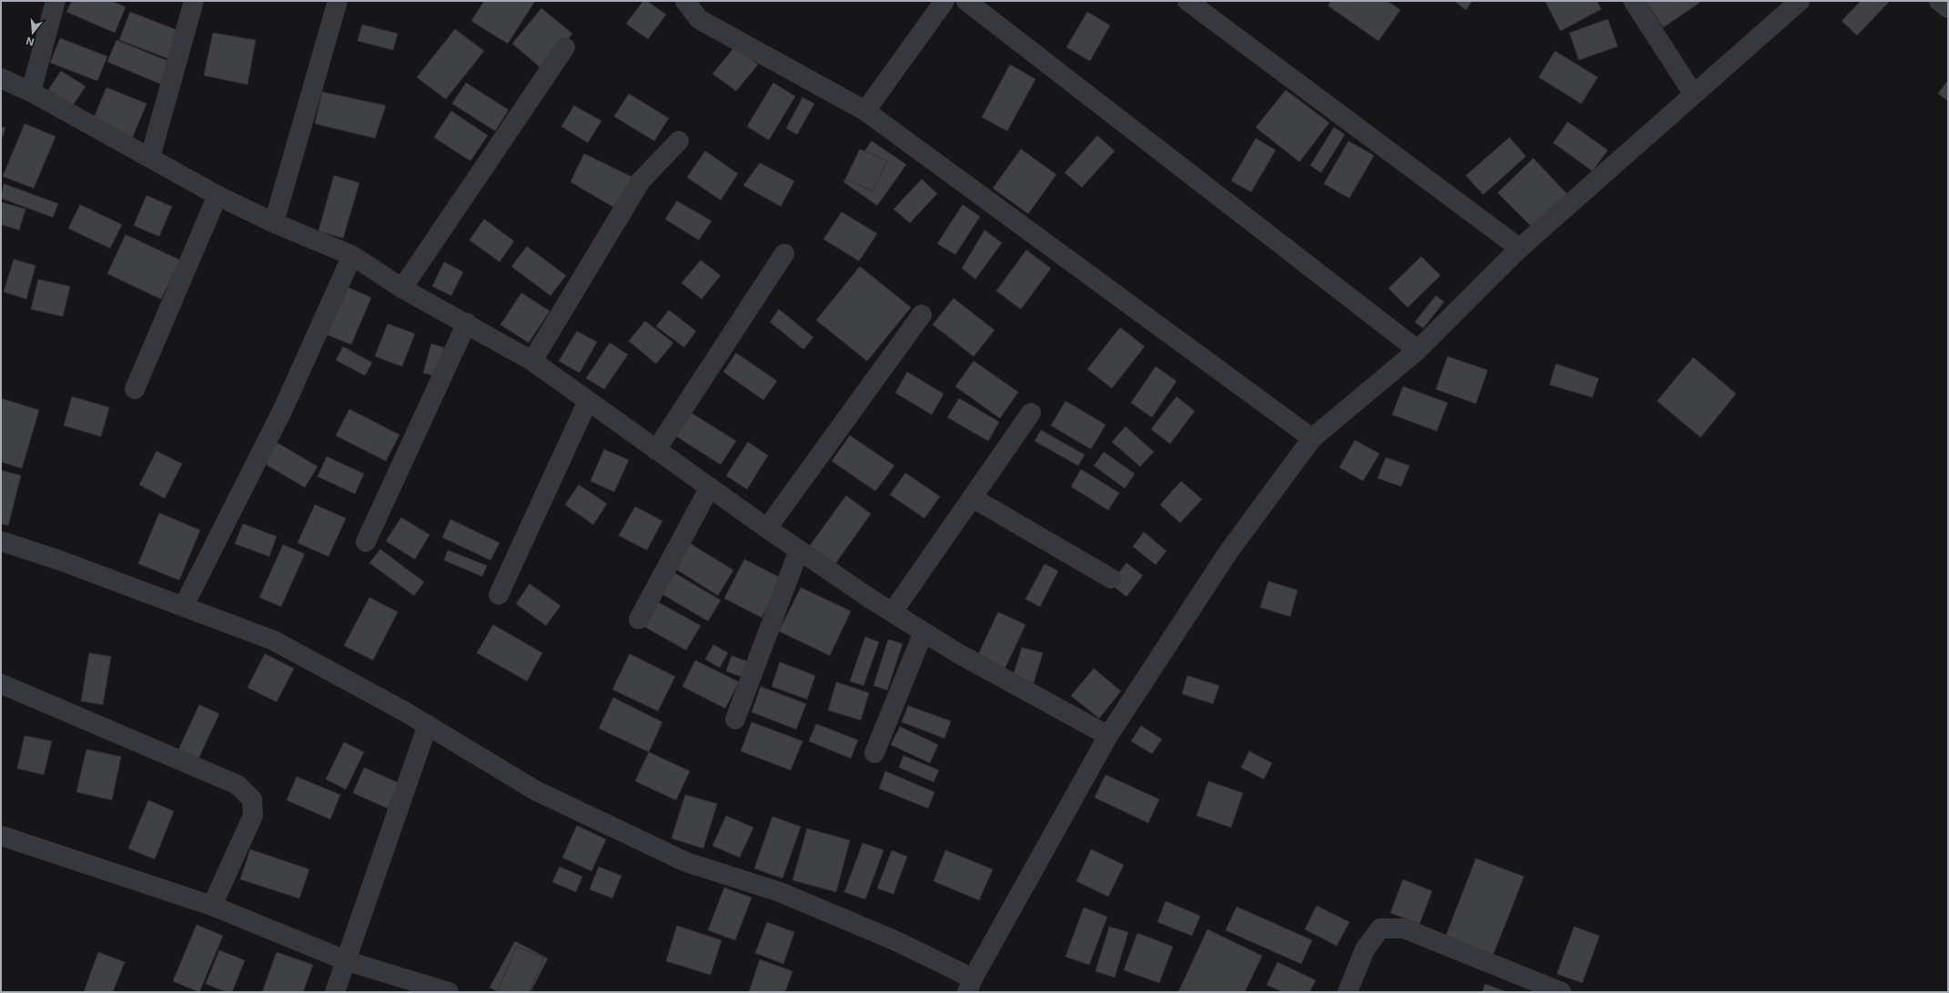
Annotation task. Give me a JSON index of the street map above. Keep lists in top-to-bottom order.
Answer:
{
  "north": "bottom"
}
